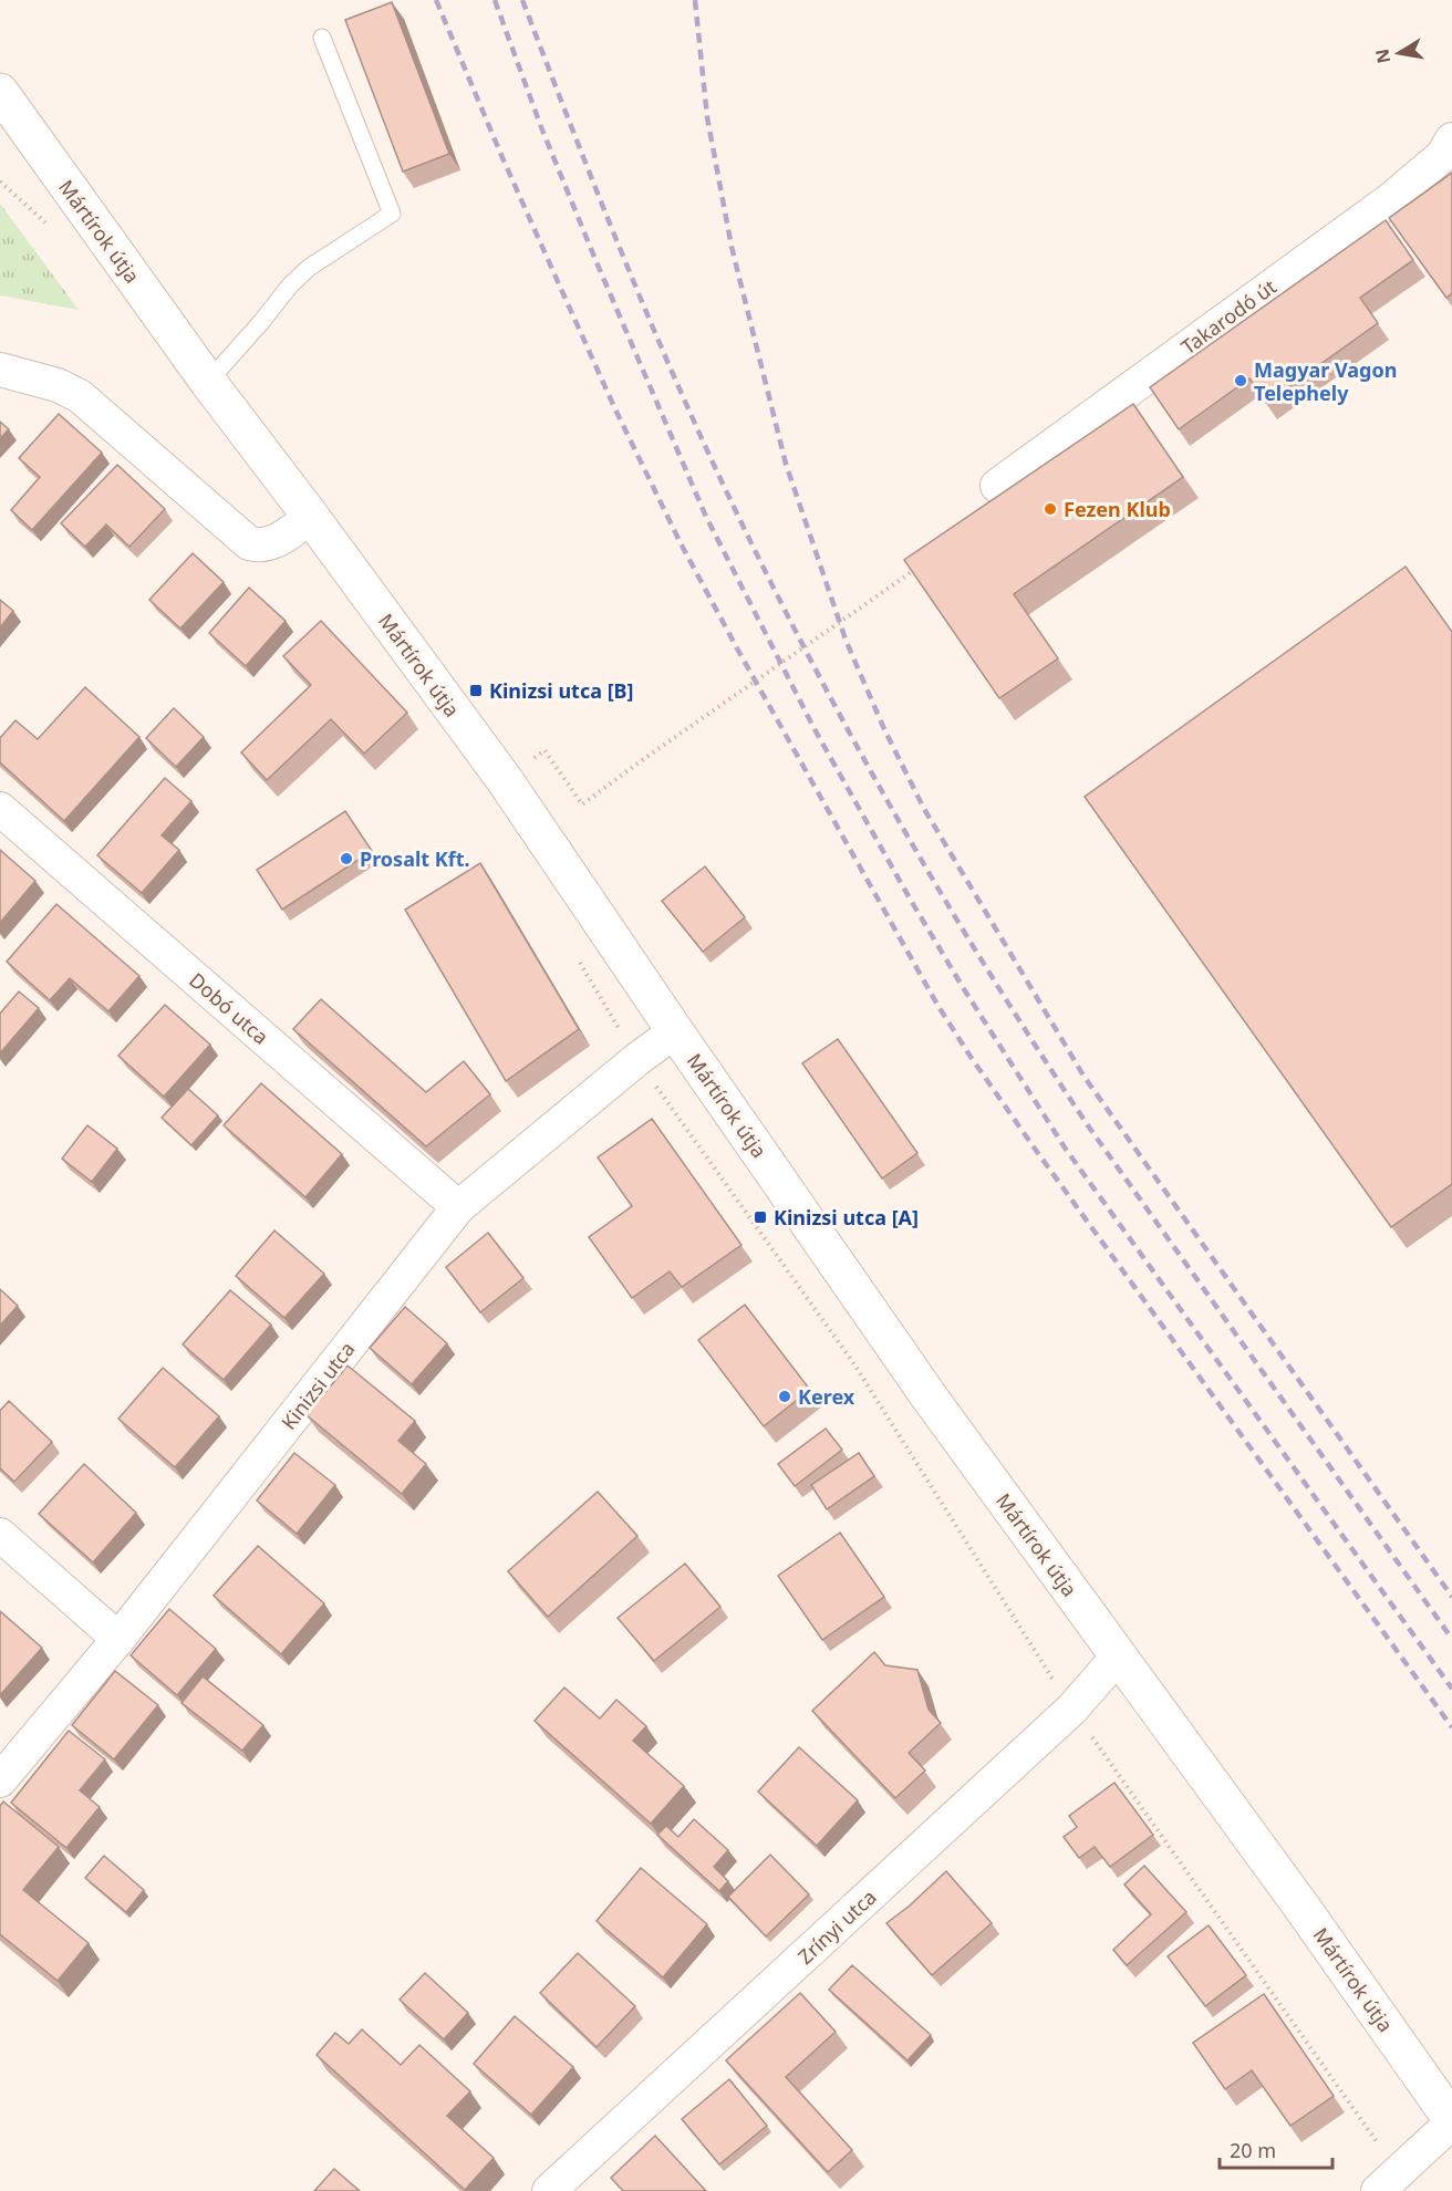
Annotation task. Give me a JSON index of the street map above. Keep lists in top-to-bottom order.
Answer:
{
  "streets": {
    "street": [
      "Mártírok útja",
      "Takarodó út",
      "Dobó utca",
      "Kinizsi utca",
      "Zrínyi utca"
    ]
  },
  "crossings": [
    ["Mártírok útja", "Kinizsi utca"],
    ["Mártírok útja", "Zrínyi utca"],
    ["Dobó utca", "Kinizsi utca"]
  ],
  "places": {
    "other": [
      "Magyar Vagon Telephely",
      "Fezen Klub",
      "Prosalt Kft.",
      "Kerex"
    ],
    "transit": ["Kinizsi utca [B]", "Kinizsi utca [A]"]
  },
  "scale_bar": "20 m",
  "north": "left"
}
